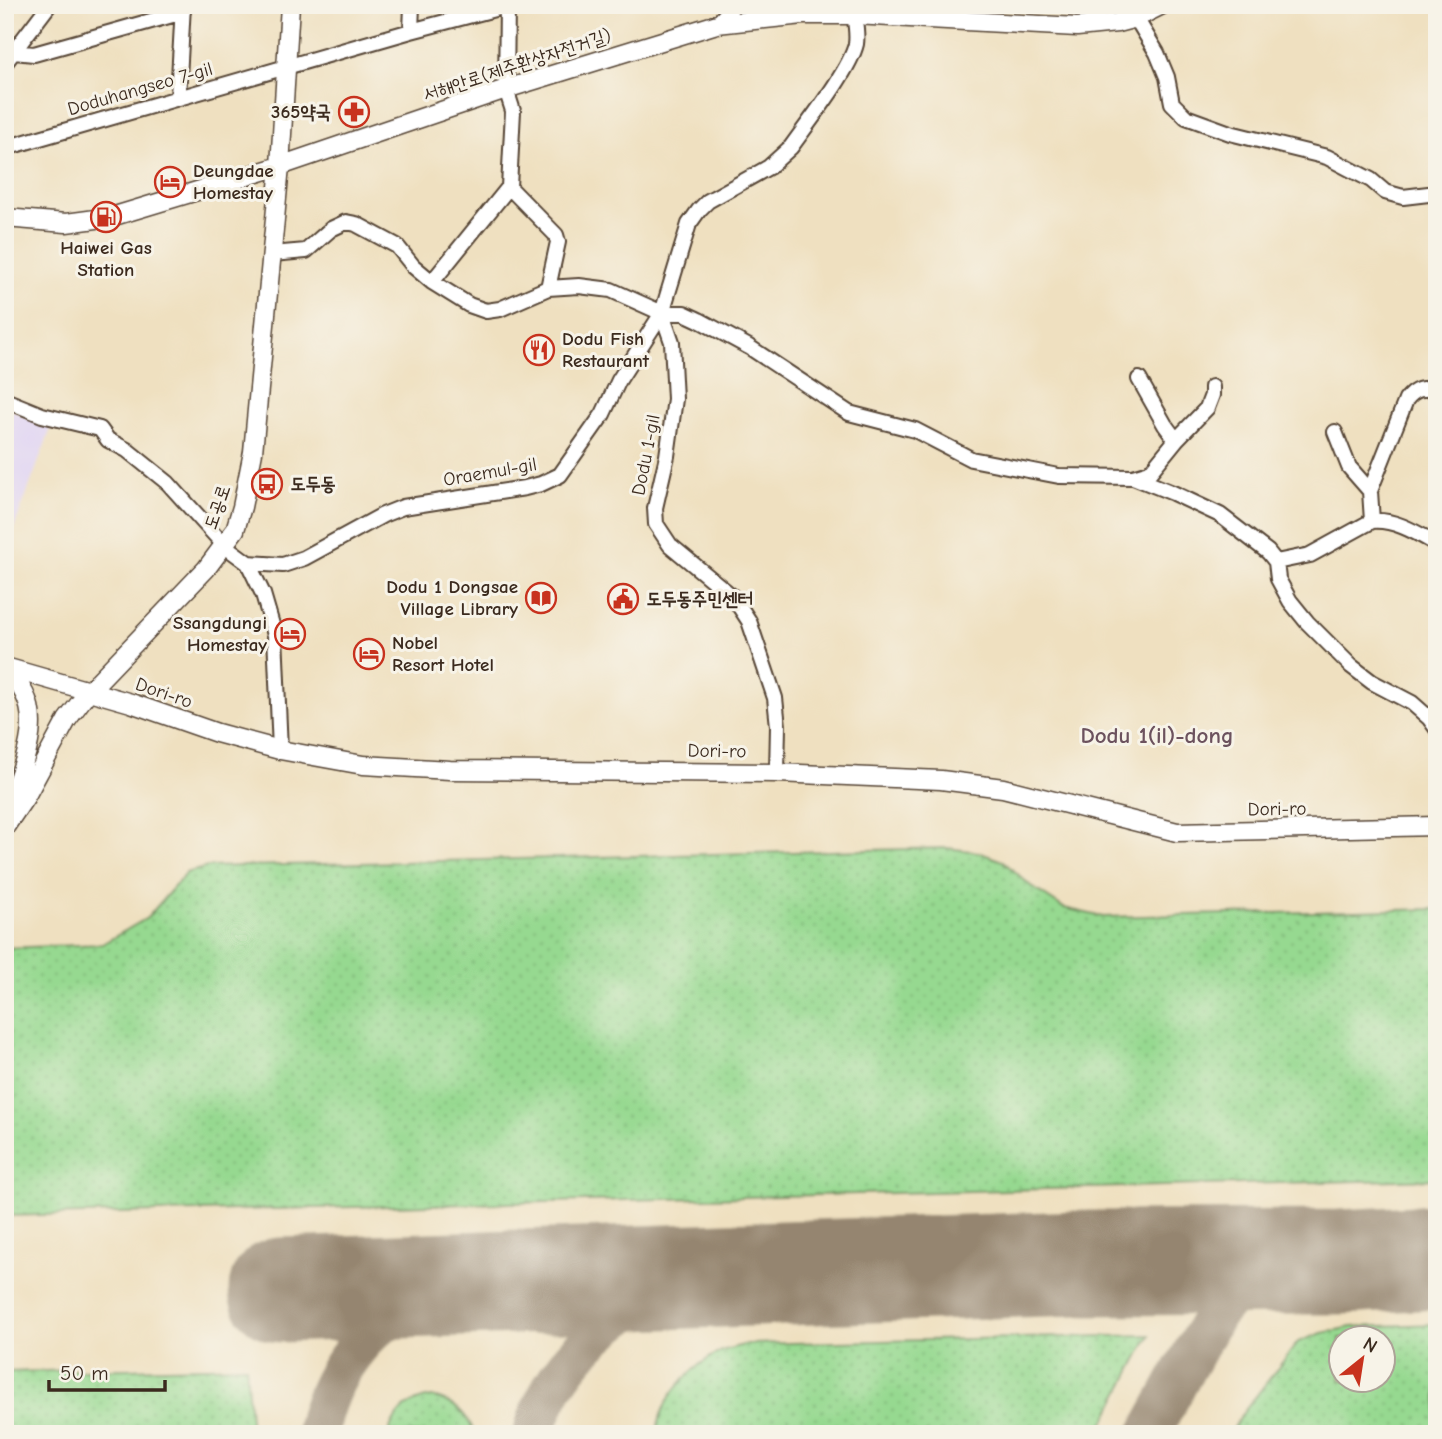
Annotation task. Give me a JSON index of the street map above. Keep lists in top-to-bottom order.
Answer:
{
  "streets": {
    "street": [
      "서해안로(제주환상자전거길)",
      "Doduhangseo 7-gil",
      "Dodu 1-gil",
      "Oraemul-gil",
      "도공로",
      "Dori-ro"
    ]
  },
  "crossings": [
    ["서해안로(제주환상자전거길)", "도공로"],
    ["Doduhangseo 7-gil", "도공로"],
    ["Dodu 1-gil", "Oraemul-gil"],
    ["Dodu 1-gil", "Dori-ro"],
    ["도공로", "Dori-ro"]
  ],
  "districts": ["Dodu 1(il)-dong"],
  "places": {
    "pharmacy": ["365약국"],
    "hotel": ["Deungdae Homestay", "Ssangdungi Homestay", "Nobel Resort Hotel"],
    "fuel station": ["Haiwei Gas Station"],
    "restaurant": ["Dodu Fish Restaurant"],
    "bus stop": ["도두동"],
    "library": ["Dodu 1 Dongsae Village Library"],
    "public building": ["도두동주민센터"]
  },
  "scale_bar": "50 m",
  "north": "top right"
}
